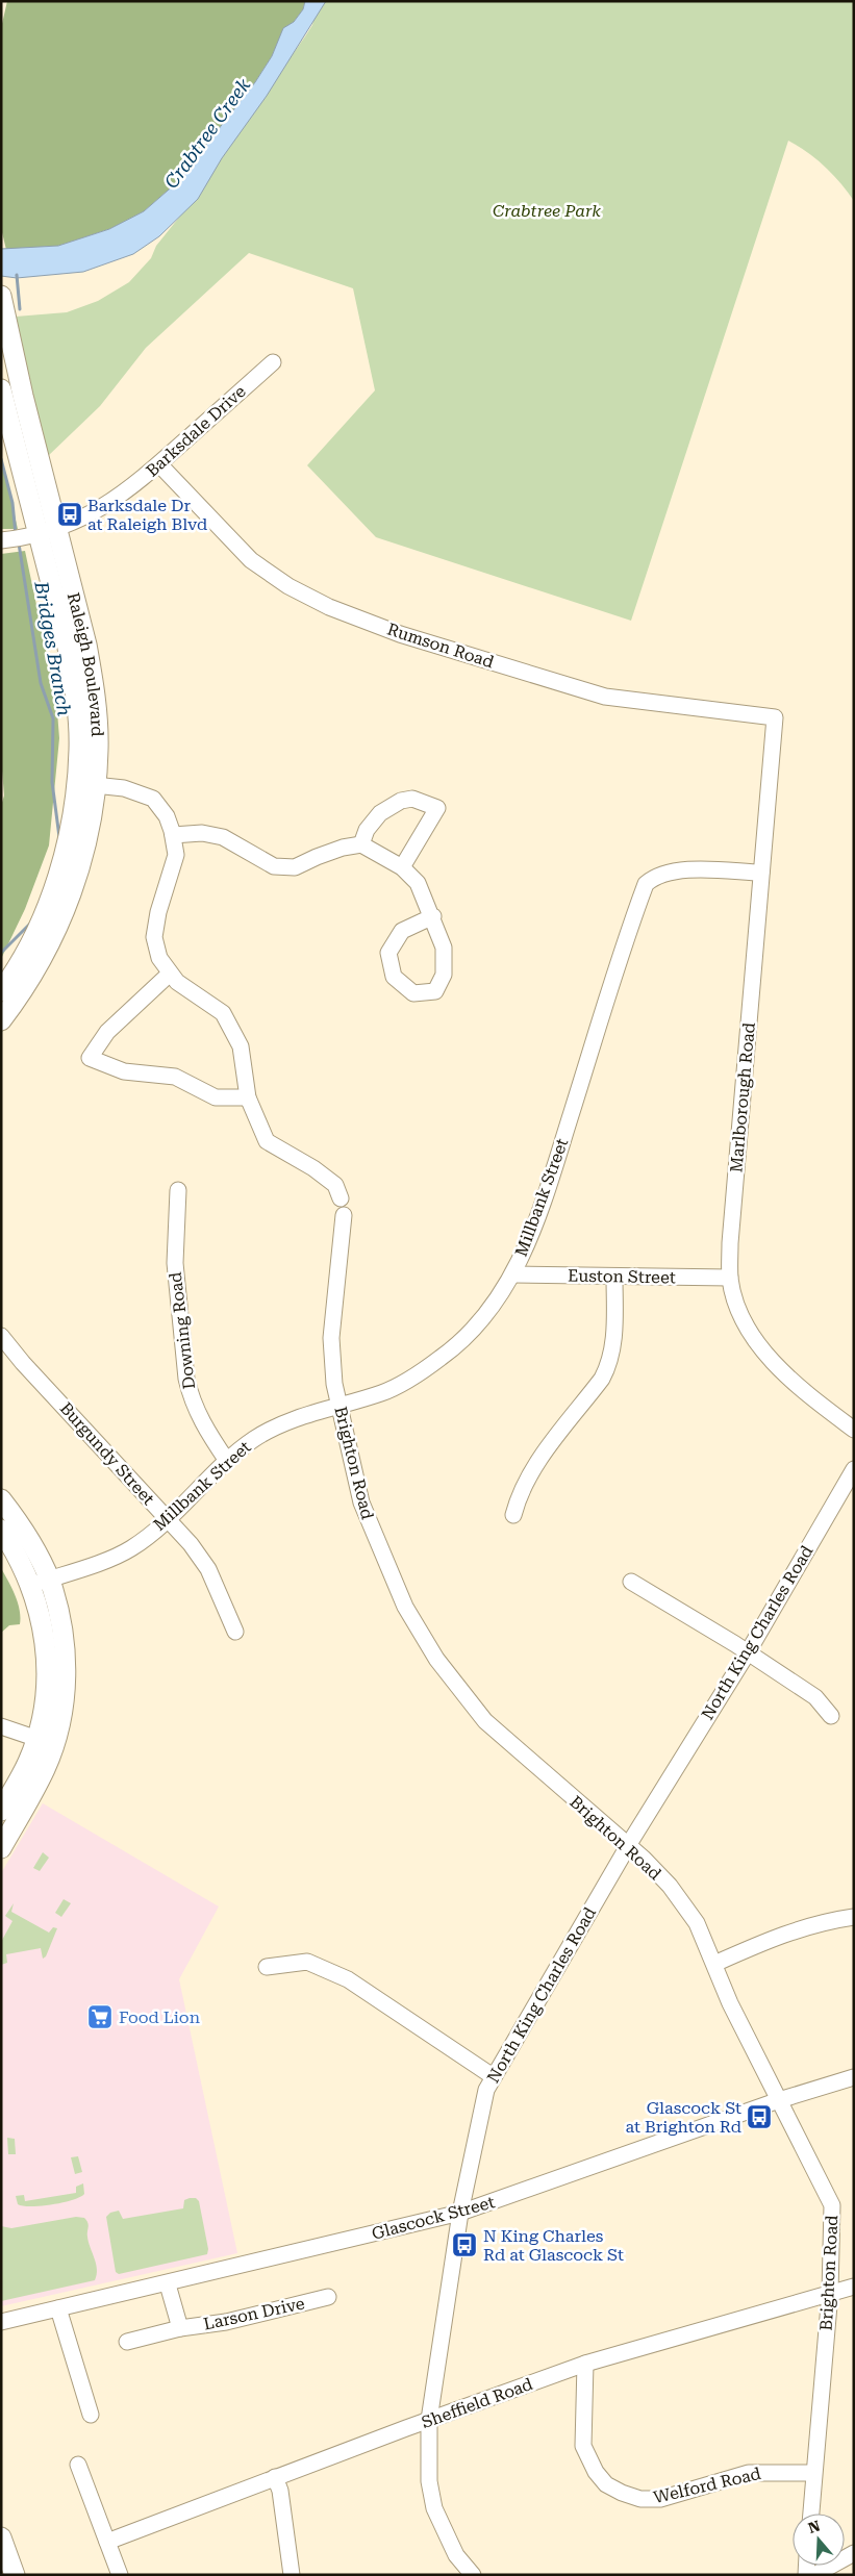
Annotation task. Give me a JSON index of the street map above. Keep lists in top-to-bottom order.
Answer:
{
  "streets": {
    "main road": ["Raleigh Boulevard"],
    "street": [
      "Barksdale Drive",
      "Rumson Road",
      "Marlborough Road",
      "Millbank Street",
      "Euston Street",
      "Downing Road",
      "Burgundy Street",
      "Brighton Road",
      "North King Charles Road",
      "Glascock Street",
      "Larson Drive",
      "Sheffield Road",
      "Welford Road"
    ]
  },
  "crossings": [
    ["Barksdale Drive", "Rumson Road"],
    ["Barksdale Drive", "Raleigh Boulevard"],
    ["Rumson Road", "Marlborough Road"],
    ["Marlborough Road", "Millbank Street"],
    ["Marlborough Road", "Euston Street"],
    ["Millbank Street", "Euston Street"],
    ["Millbank Street", "Downing Road"],
    ["Millbank Street", "Burgundy Street"],
    ["Millbank Street", "Brighton Road"],
    ["Brighton Road", "North King Charles Road"],
    ["Brighton Road", "Glascock Street"],
    ["Brighton Road", "Sheffield Road"],
    ["Brighton Road", "Welford Road"],
    ["North King Charles Road", "Glascock Street"],
    ["North King Charles Road", "Sheffield Road"],
    ["Glascock Street", "Larson Drive"],
    ["Sheffield Road", "Welford Road"]
  ],
  "water": ["Crabtree Creek", "Bridges Branch"],
  "parks": ["Crabtree Park"],
  "places": {
    "bus stop": ["Barksdale Dr at Raleigh Blvd", "Glascock St at Brighton Rd", "N King Charles Rd at Glascock St"],
    "supermarket": ["Food Lion"]
  },
  "north": "top"
}
